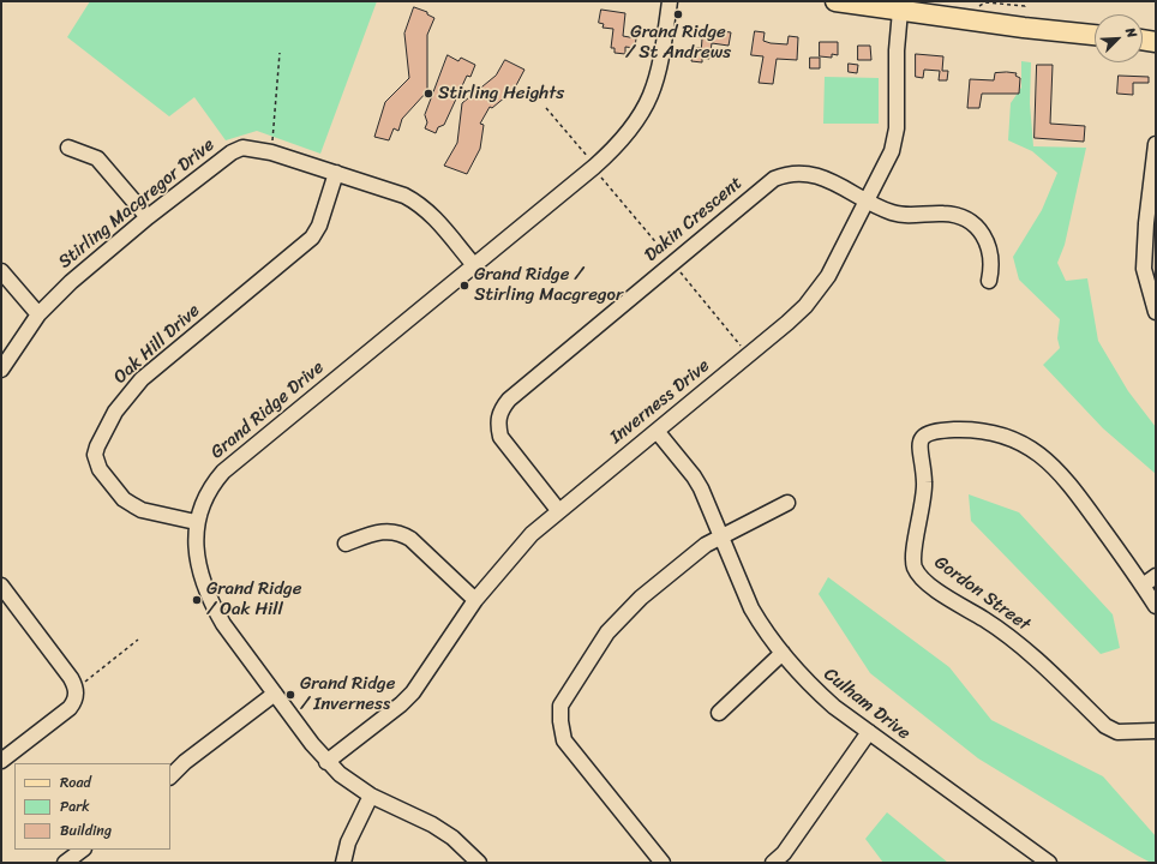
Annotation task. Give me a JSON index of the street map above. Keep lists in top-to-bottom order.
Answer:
{
  "streets": {
    "street": [
      "Stirling Macgregor Drive",
      "Dakin Crescent",
      "Oak Hill Drive",
      "Inverness Drive",
      "Grand Ridge Drive",
      "Gordon Street",
      "Culham Drive"
    ]
  },
  "crossings": [
    ["Stirling Macgregor Drive", "Oak Hill Drive"],
    ["Stirling Macgregor Drive", "Grand Ridge Drive"],
    ["Dakin Crescent", "Inverness Drive"],
    ["Oak Hill Drive", "Grand Ridge Drive"],
    ["Inverness Drive", "Grand Ridge Drive"],
    ["Inverness Drive", "Culham Drive"]
  ],
  "places": [
    "Grand Ridge / St Andrews",
    "Stirling Heights",
    "Grand Ridge / Stirling Macgregor",
    "Grand Ridge / Oak Hill",
    "Grand Ridge / Inverness"
  ],
  "legend": ["Road", "Park", "Building"],
  "north": "top right"
}
